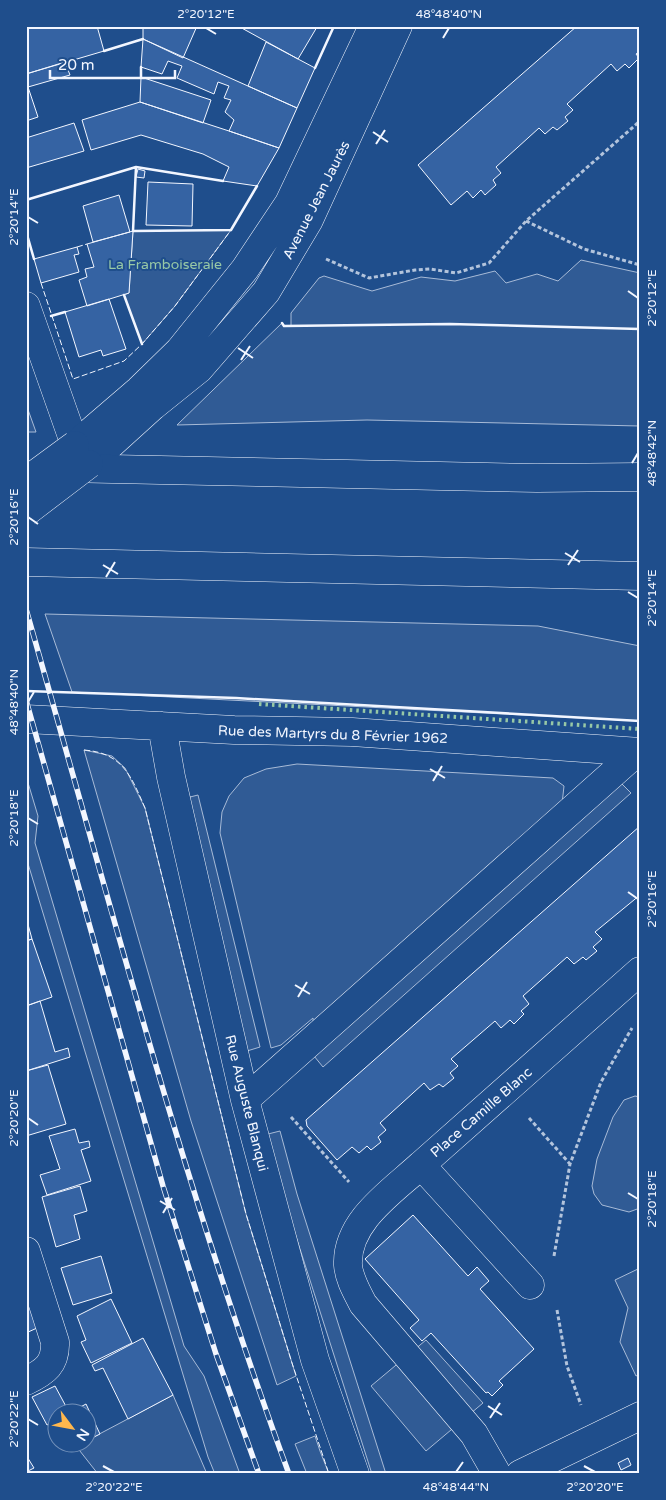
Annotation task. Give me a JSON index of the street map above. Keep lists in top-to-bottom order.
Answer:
{
  "streets": {
    "main road": [
      "Avenue Jean Jaurès",
      "Rue des Martyrs du 8 Février 1962",
      "Rue Auguste Blanqui",
      "Place Camille Blanc"
    ]
  },
  "crossings": [
    ["Rue des Martyrs du 8 Février 1962", "Rue Auguste Blanqui"]
  ],
  "parks": ["La Framboiseraie"],
  "scale_bar": "20 m",
  "north": "bottom right",
  "coordinates": [
    "2°20'12\"E",
    "48°48'40\"N",
    "2°20'14\"E",
    "48°48'42\"N",
    "2°20'16\"E",
    "2°20'18\"E",
    "2°20'20\"E",
    "2°20'22\"E",
    "48°48'44\"N"
  ]
}
